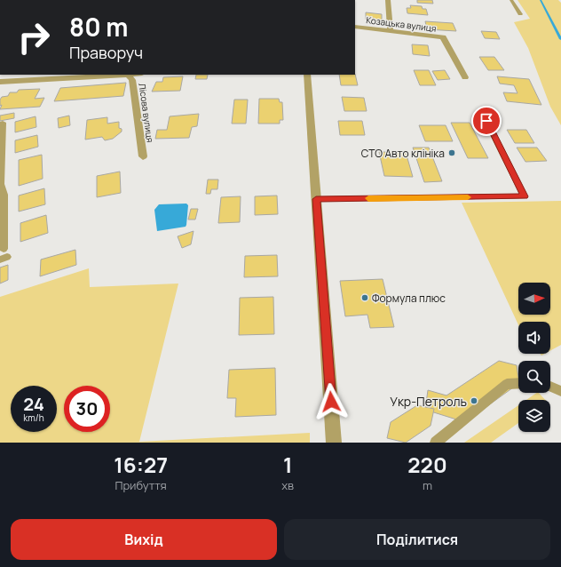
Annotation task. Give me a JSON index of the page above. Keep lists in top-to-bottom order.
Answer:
{
  "streets": {
    "street": ["Козацька вулиця", "Лісова вулиця"]
  },
  "places": ["СТО Авто клініка", "Формула плюс", "Укр-Петроль"],
  "north": "right",
  "page": {
    "turn": ["80 m", "Праворуч"],
    "speed": "24 km/h",
    "limit": "30",
    "eta": [
      "16:27",
      "Прибуття",
      "1",
      "хв",
      "220",
      "m"
    ],
    "buttons": ["Вихід", "Поділитися"]
  }
}
